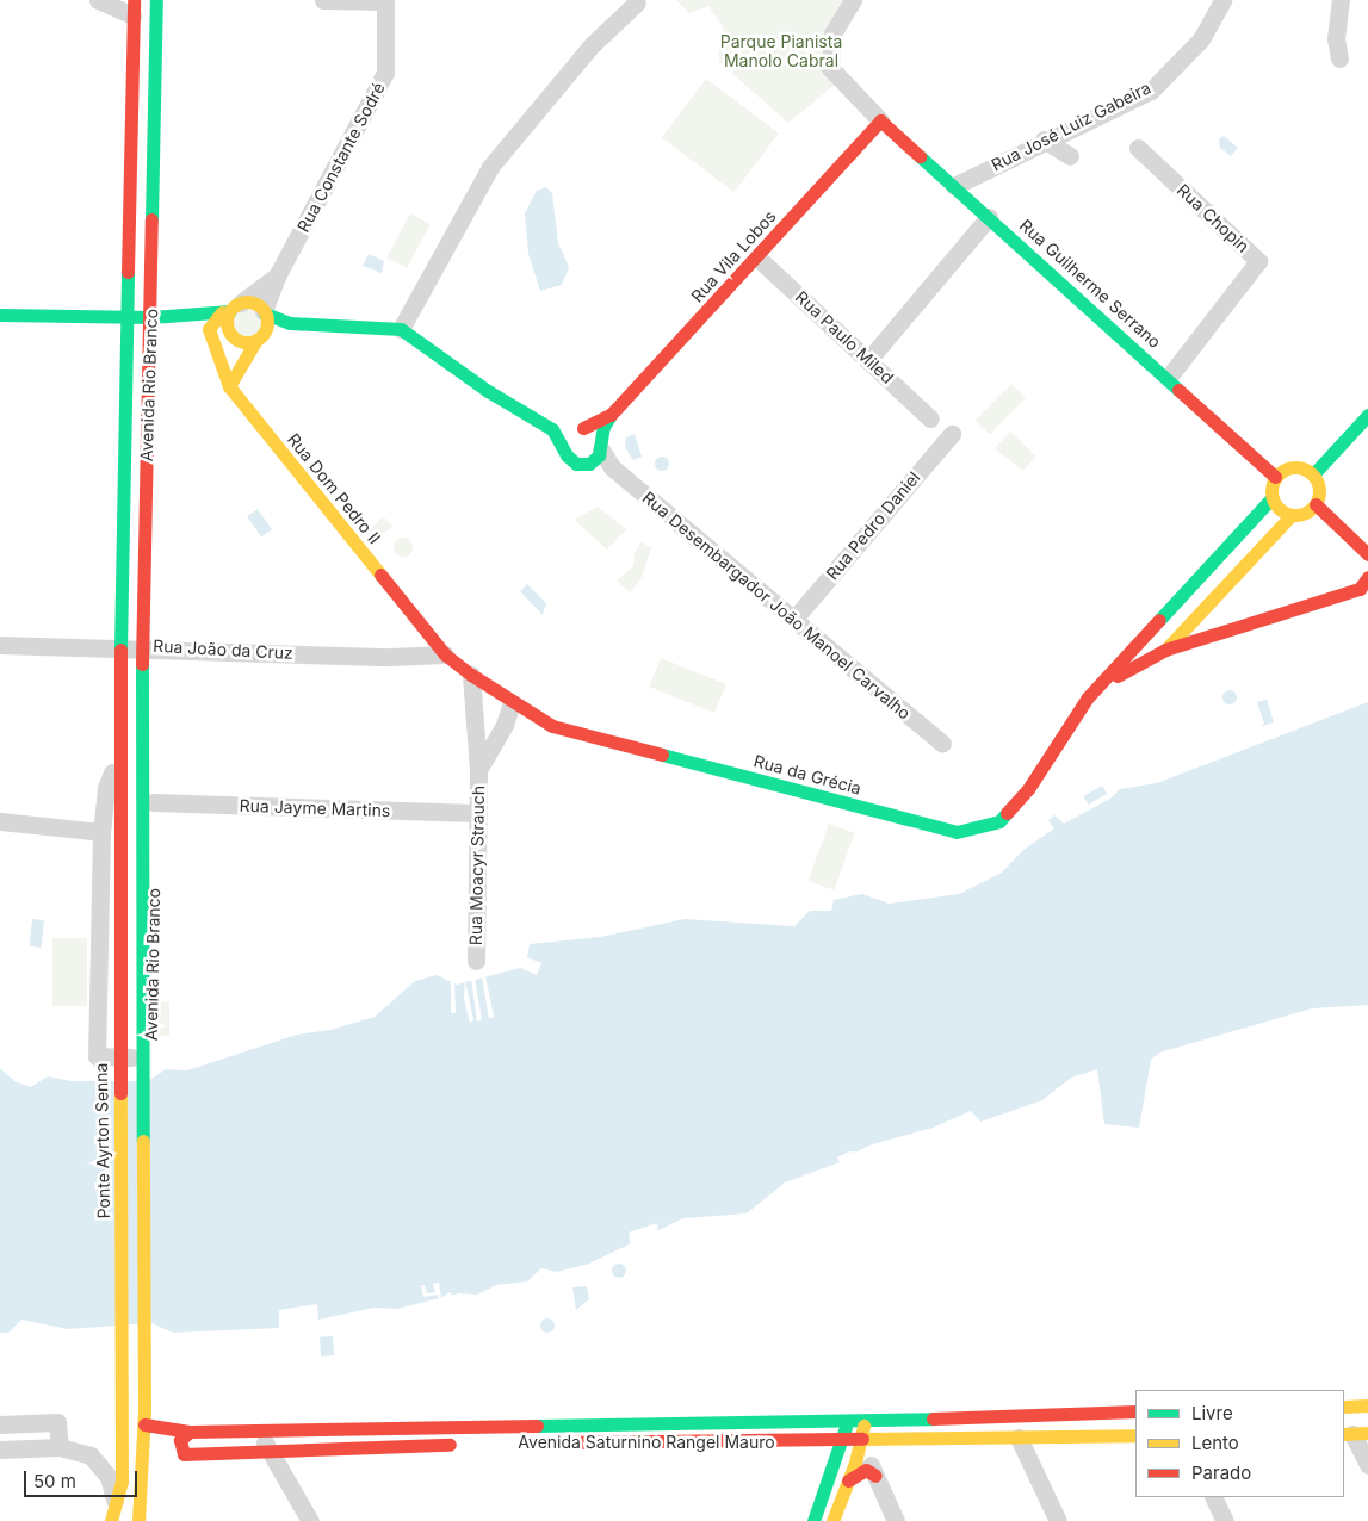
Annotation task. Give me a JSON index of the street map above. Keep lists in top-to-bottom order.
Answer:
{
  "streets": {
    "street": [
      "Rua José Luiz Gabeira",
      "Rua Constante Sodré",
      "Rua Chopin",
      "Rua Vila Lobos",
      "Rua Guilherme Serrano",
      "Rua Paulo Miled",
      "Avenida Rio Branco",
      "Rua Dom Pedro II",
      "Rua Pedro Daniel",
      "Rua Desembargador João Manoel Carvalho",
      "Rua João da Cruz",
      "Rua da Grécia",
      "Rua Jayme Martins",
      "Rua Moacyr Strauch",
      "Ponte Ayrton Senna",
      "Avenida Saturnino Rangel Mauro"
    ]
  },
  "crossings": [
    ["Rua José Luiz Gabeira", "Rua Guilherme Serrano"],
    ["Rua Chopin", "Rua Guilherme Serrano"],
    ["Rua Vila Lobos", "Rua Guilherme Serrano"],
    ["Rua Vila Lobos", "Rua Paulo Miled"],
    ["Rua Vila Lobos", "Rua Desembargador João Manoel Carvalho"],
    ["Avenida Rio Branco", "Rua João da Cruz"],
    ["Avenida Rio Branco", "Rua Jayme Martins"],
    ["Avenida Rio Branco", "Ponte Ayrton Senna"],
    ["Avenida Rio Branco", "Avenida Saturnino Rangel Mauro"],
    ["Rua Dom Pedro II", "Rua João da Cruz"],
    ["Rua Pedro Daniel", "Rua Desembargador João Manoel Carvalho"],
    ["Rua da Grécia", "Rua Moacyr Strauch"],
    ["Rua Jayme Martins", "Rua Moacyr Strauch"]
  ],
  "parks": ["Parque Pianista Manolo Cabral"],
  "legend": ["Livre", "Lento", "Parado"],
  "scale_bar": "50 m"
}
